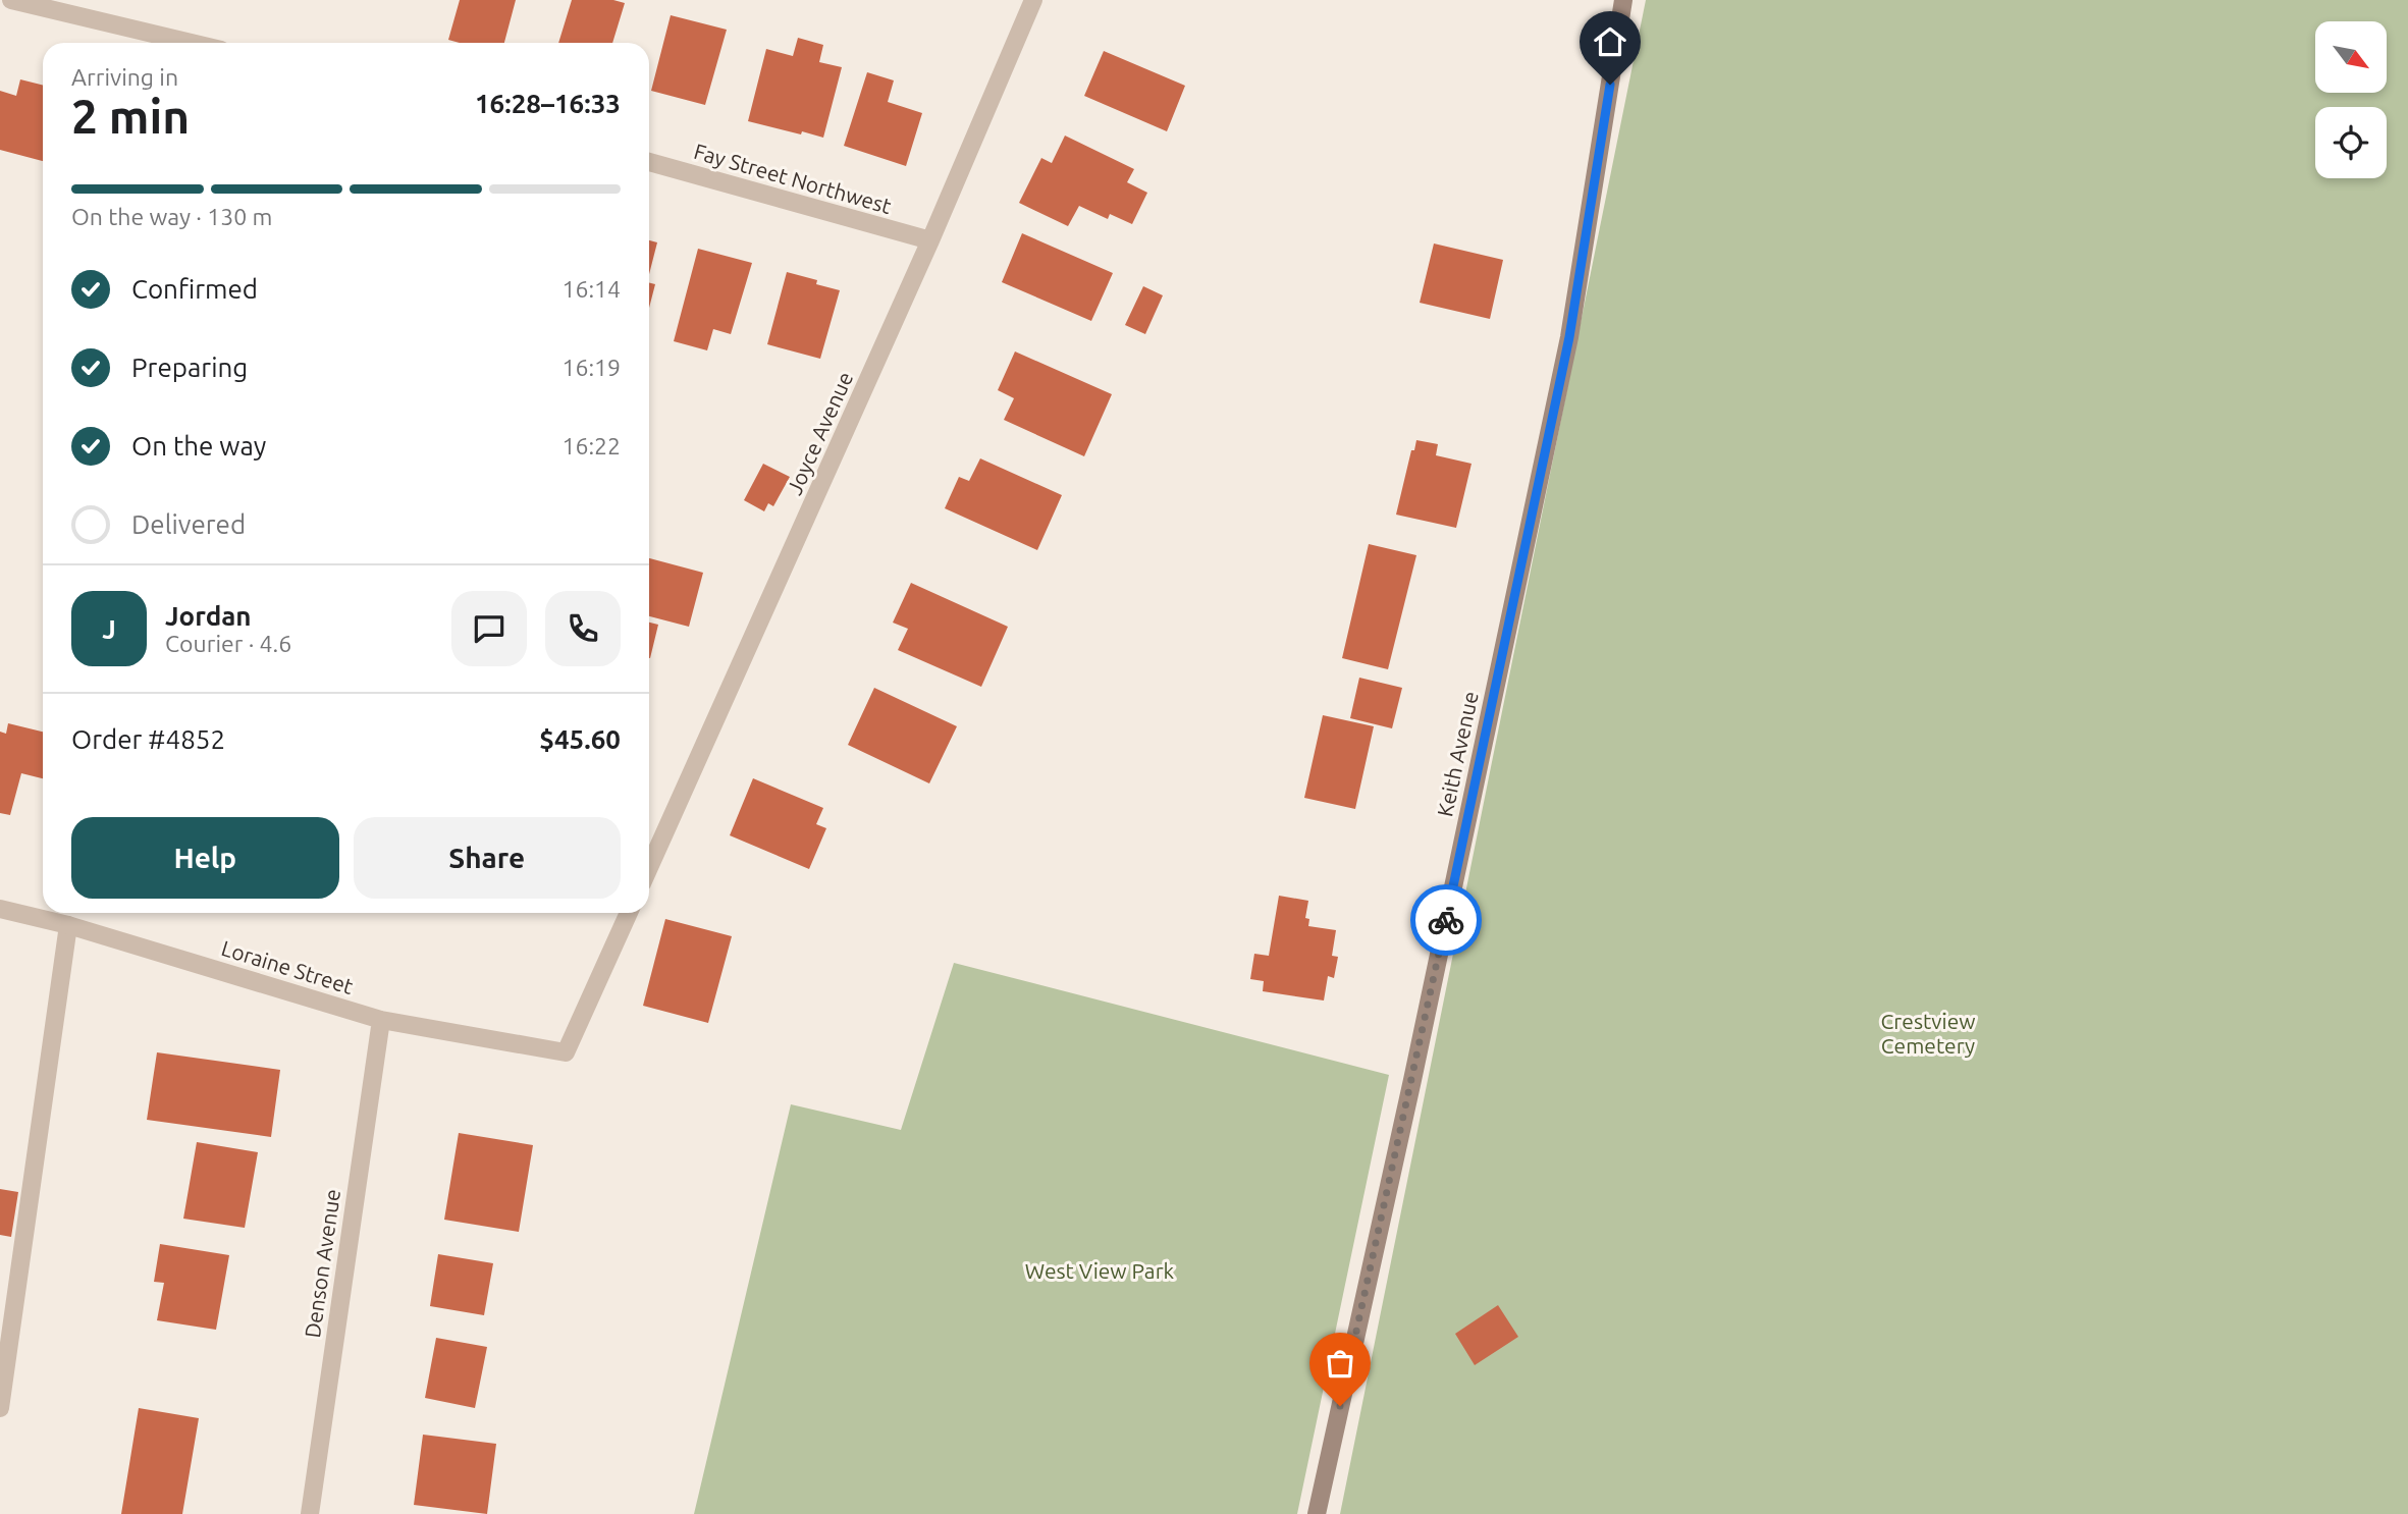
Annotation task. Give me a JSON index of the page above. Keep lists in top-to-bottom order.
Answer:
{
  "streets": {
    "street": [
      "Fay Street Northwest",
      "Joyce Avenue",
      "Keith Avenue",
      "Loraine Street",
      "Denson Avenue"
    ]
  },
  "crossings": [
    ["Fay Street Northwest", "Joyce Avenue"],
    ["Loraine Street", "Denson Avenue"]
  ],
  "parks": ["Crestview Cemetery", "West View Park"],
  "north": "bottom right",
  "page": {
    "heading": ["2 min", "Arriving in", "16:28–16:33"],
    "panel": [
      "Jordan",
      "Courier · 4.6",
      "Order #4852",
      "$45.60"
    ],
    "bar": "On the way · 130 m",
    "list": [
      ["Confirmed", "16:14"],
      ["Preparing", "16:19"],
      ["On the way", "16:22"],
      "Delivered"
    ],
    "round": "J",
    "buttons": ["Help", "Share"]
  }
}
